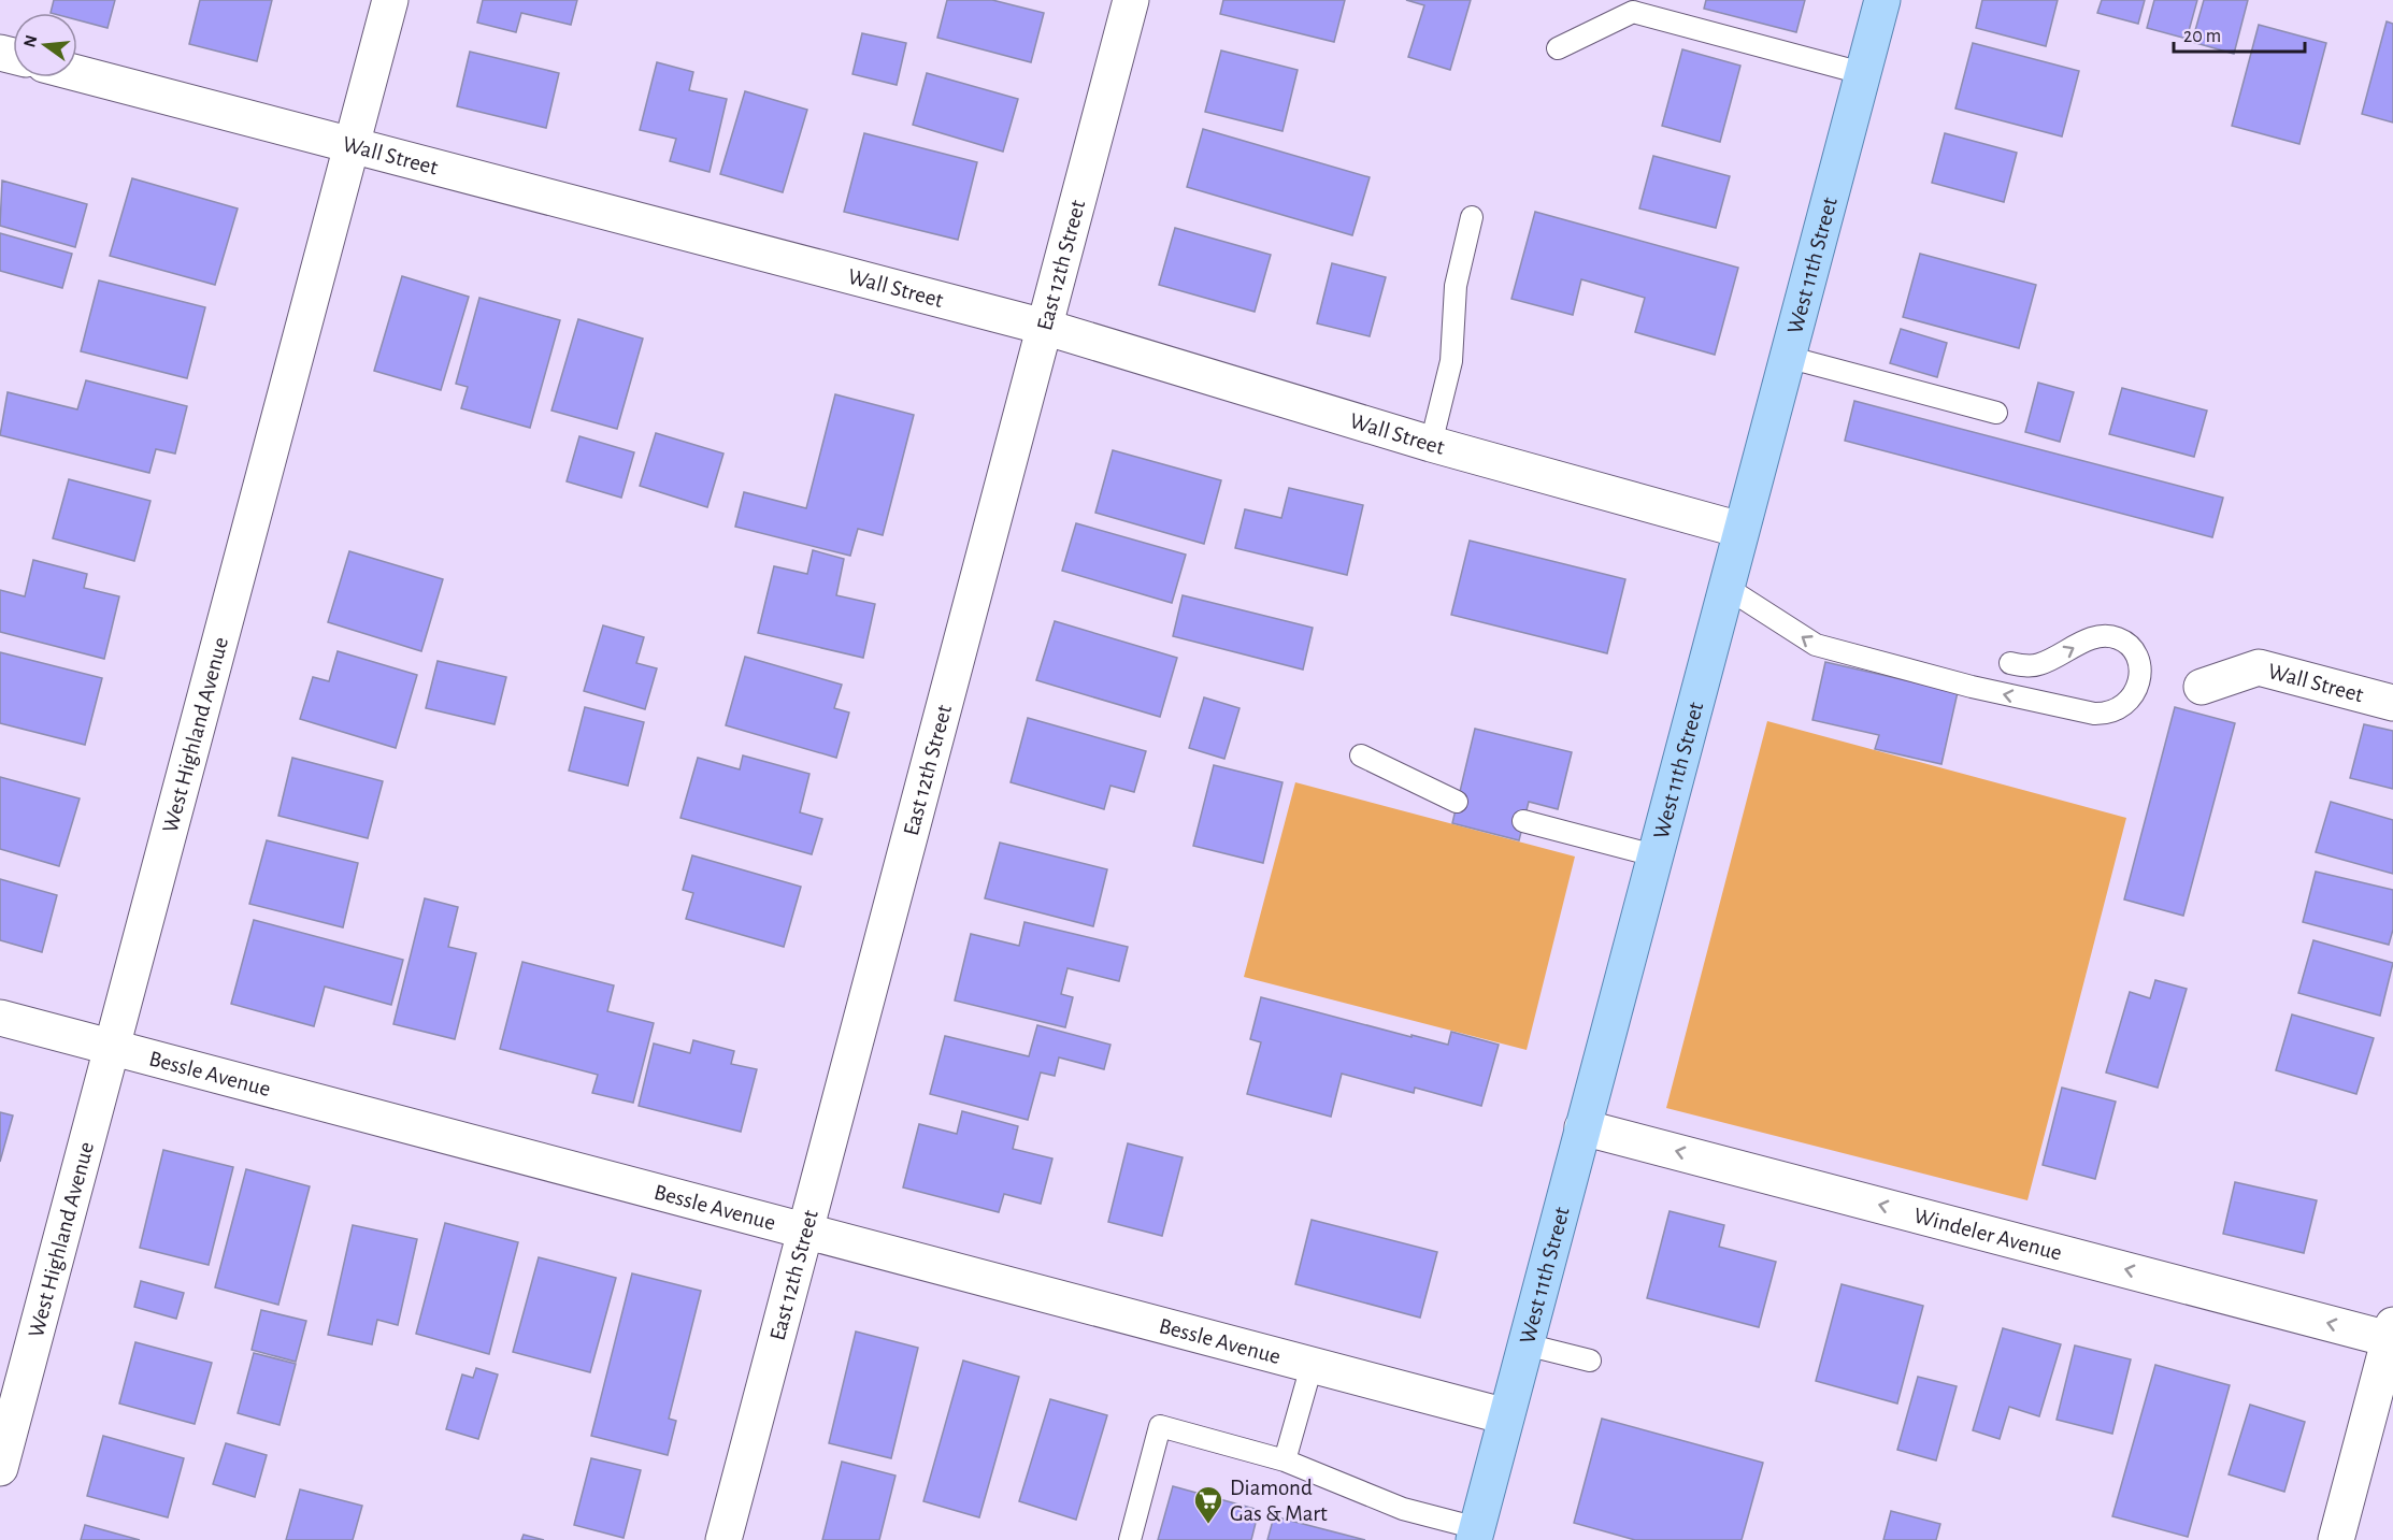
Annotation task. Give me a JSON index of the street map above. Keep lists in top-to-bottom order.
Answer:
{
  "streets": {
    "main road": ["West 11th Street"],
    "street": [
      "Wall Street",
      "East 12th Street",
      "West Highland Avenue",
      "Bessle Avenue",
      "Windeler Avenue"
    ]
  },
  "crossings": [
    ["Wall Street", "East 12th Street"],
    ["Wall Street", "West 11th Street"],
    ["Wall Street", "West Highland Avenue"],
    ["East 12th Street", "Bessle Avenue"],
    ["West 11th Street", "Bessle Avenue"],
    ["West 11th Street", "Windeler Avenue"],
    ["West Highland Avenue", "Bessle Avenue"]
  ],
  "one_way": ["Windeler Avenue"],
  "places": {
    "supermarket": ["Diamond Gas & Mart"]
  },
  "scale_bar": "20 m",
  "north": "left"
}
